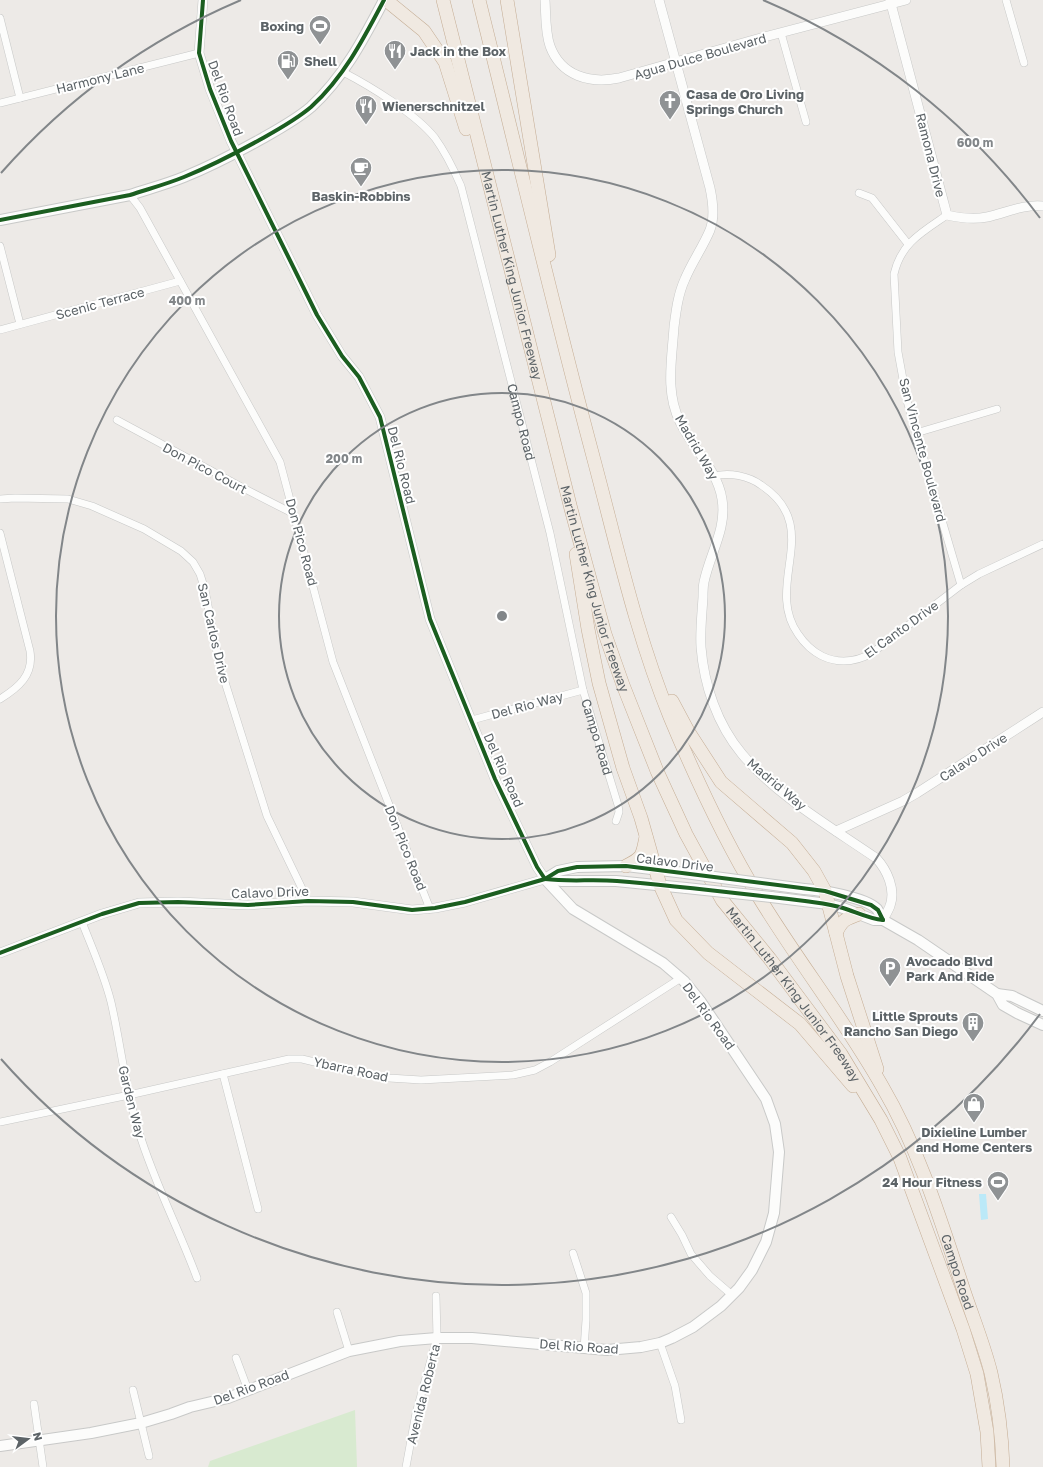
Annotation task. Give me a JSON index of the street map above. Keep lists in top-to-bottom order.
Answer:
{
  "streets": {
    "highway": ["Martin Luther King Junior Freeway", "Campo Road"],
    "main road": ["Del Rio Road", "Calavo Drive"],
    "street": [
      "Agua Dulce Boulevard",
      "Harmony Lane",
      "Ramona Drive",
      "Scenic Terrace",
      "Madrid Way",
      "San Vincente Boulevard",
      "Don Pico Court",
      "Don Pico Road",
      "El Canto Drive",
      "San Carlos Drive",
      "Del Rio Way",
      "Ybarra Road",
      "Garden Way",
      "Avenida Roberta"
    ]
  },
  "crossings": [
    ["Agua Dulce Boulevard", "Ramona Drive"],
    ["Agua Dulce Boulevard", "Madrid Way"],
    ["Harmony Lane", "Del Rio Road"],
    ["Del Rio Road", "Del Rio Way"],
    ["Del Rio Road", "Calavo Drive"],
    ["Del Rio Road", "Ybarra Road"],
    ["Del Rio Road", "Avenida Roberta"],
    ["Ramona Drive", "San Vincente Boulevard"],
    ["Martin Luther King Junior Freeway", "Campo Road"],
    ["Scenic Terrace", "Don Pico Road"],
    ["Campo Road", "Del Rio Way"],
    ["Madrid Way", "El Canto Drive"],
    ["Madrid Way", "Calavo Drive"],
    ["San Vincente Boulevard", "El Canto Drive"],
    ["Don Pico Court", "Don Pico Road"],
    ["Don Pico Road", "Calavo Drive"],
    ["San Carlos Drive", "Calavo Drive"],
    ["Calavo Drive", "Garden Way"],
    ["Ybarra Road", "Garden Way"]
  ],
  "places": {
    "sports": ["Boxing", "24 Hour Fitness"],
    "restaurant": ["Jack in the Box", "Wienerschnitzel"],
    "fuel station": ["Shell"],
    "church": ["Casa de Oro Living Springs Church"],
    "cafe": ["Baskin-Robbins"],
    "parking": ["Avocado Blvd Park And Ride"],
    "building": ["Little Sprouts Rancho San Diego"],
    "shop": ["Dixieline Lumber and Home Centers"]
  },
  "north": "right",
  "rings": ["600 m", "400 m", "200 m"]
}
